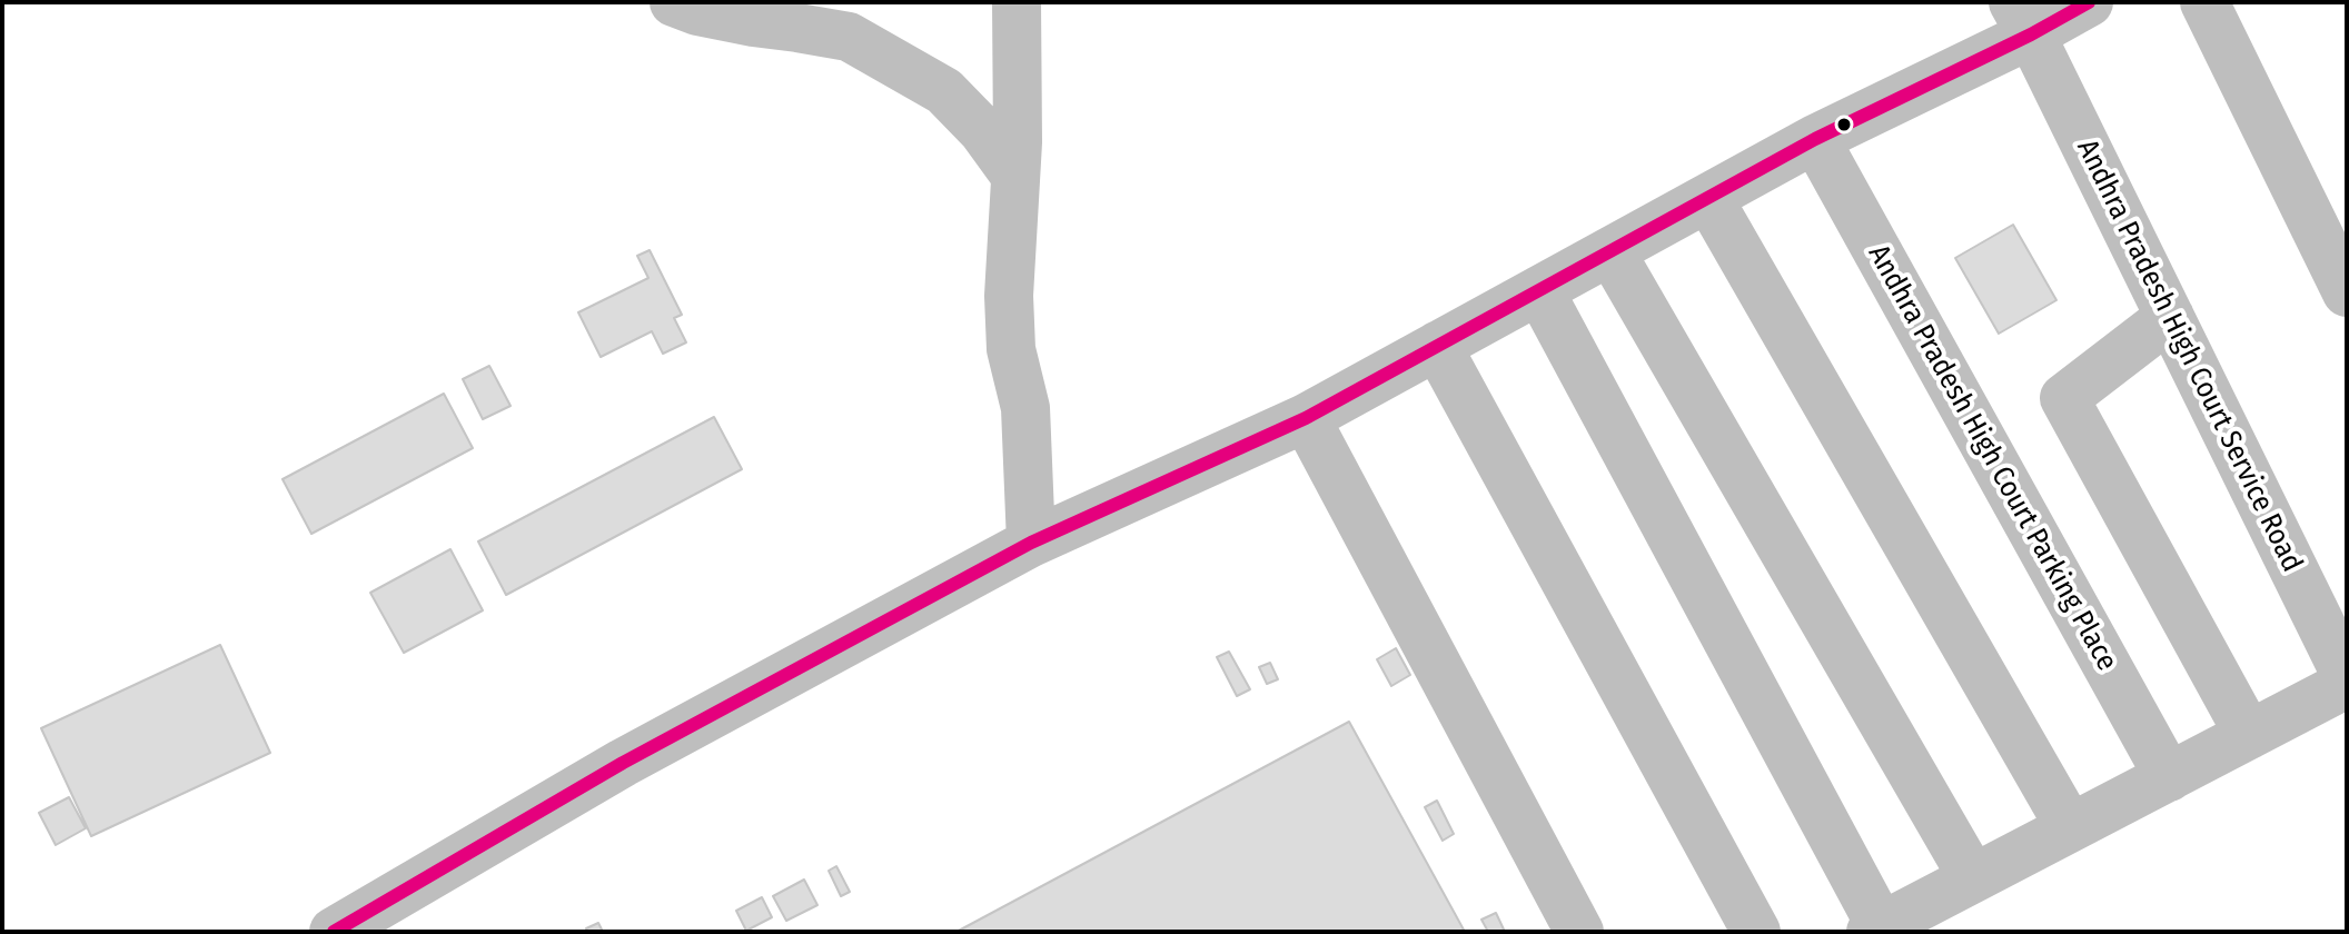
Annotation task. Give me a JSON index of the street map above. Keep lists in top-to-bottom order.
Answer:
{
  "streets": {
    "street": ["Andhra Pradesh High Court Service Road", "Andhra Pradesh High Court Parking Place"]
  }
}
